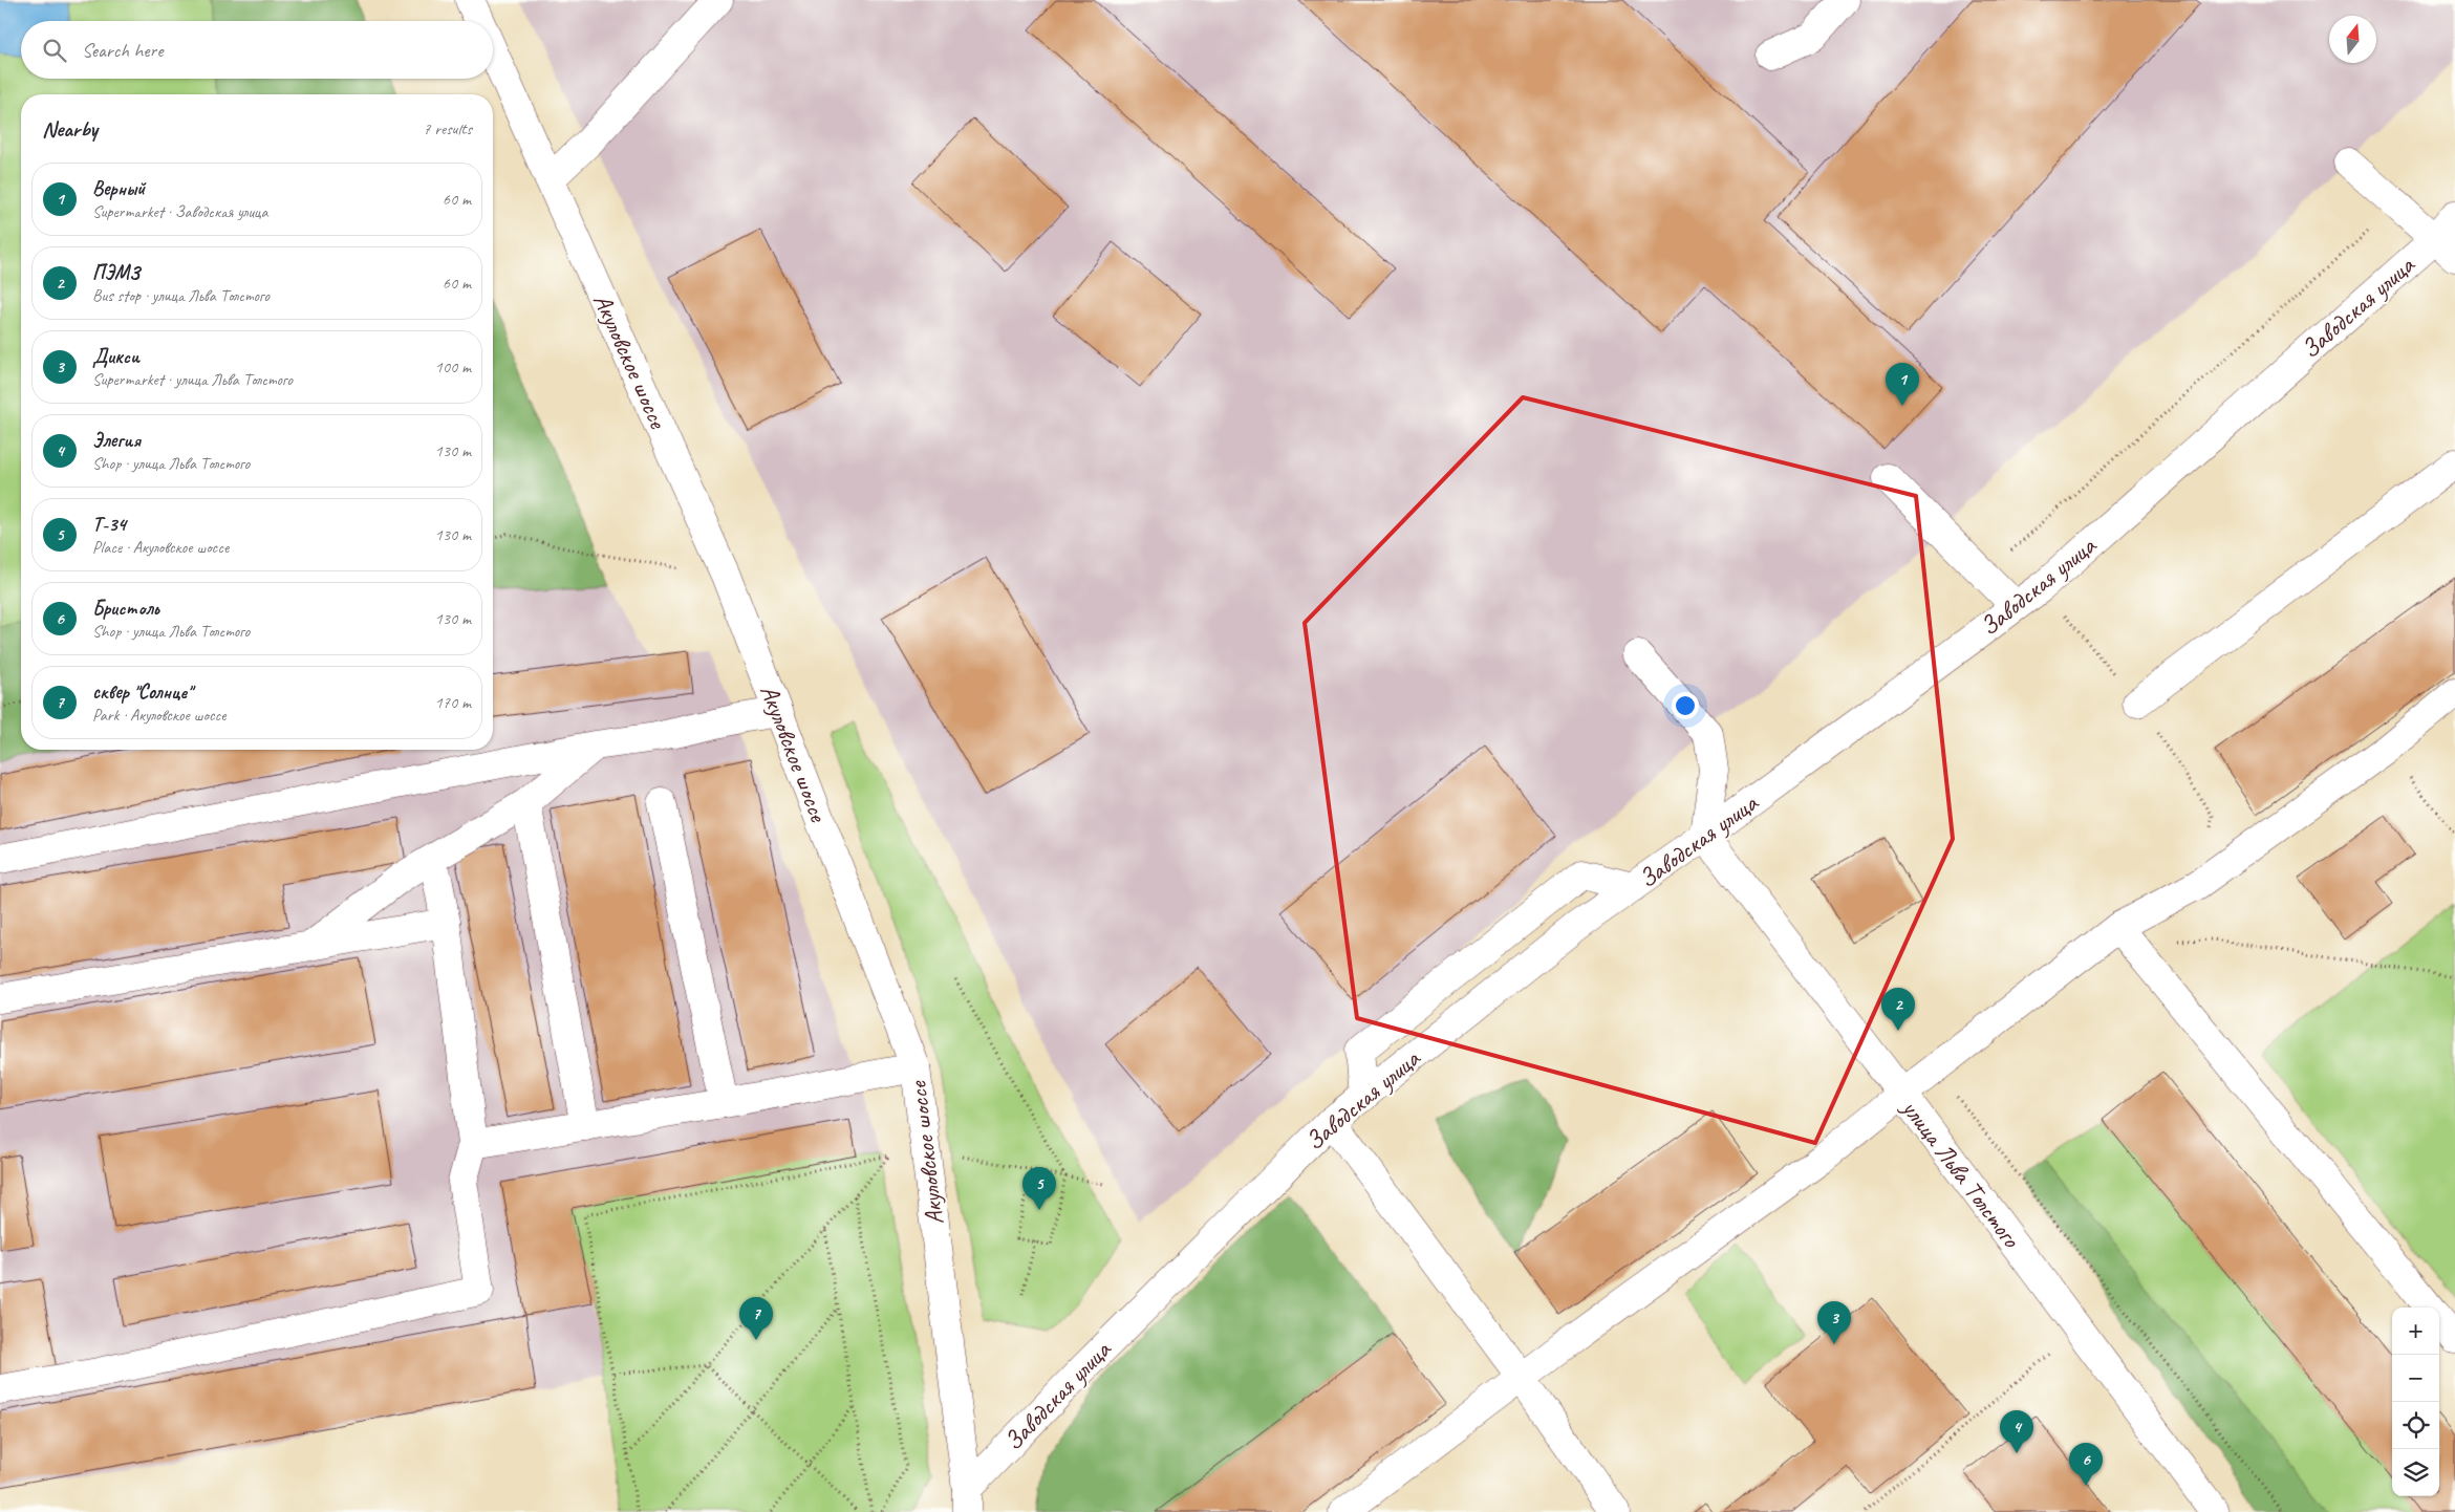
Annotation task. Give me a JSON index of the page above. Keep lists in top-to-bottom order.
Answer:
{
  "streets": {
    "street": ["Заводская улица", "Акуловское шоссе", "улица Льва Толстого"]
  },
  "crossings": [
    ["Заводская улица", "Акуловское шоссе"],
    ["Заводская улица", "улица Льва Толстого"]
  ],
  "north": "top",
  "page": {
    "search": "Search here",
    "heading": ["Nearby", "7 results"],
    "list": [
      {
        "mark": "1",
        "name": "Верный",
        "note": "Supermarket · Заводская улица",
        "value": "60 m"
      },
      {
        "mark": "2",
        "name": "ПЭМЗ",
        "note": "Bus stop · улица Льва Толстого",
        "value": "60 m"
      },
      {
        "mark": "3",
        "name": "Дикси",
        "note": "Supermarket · улица Льва Толстого",
        "value": "100 m"
      },
      {
        "mark": "4",
        "name": "Элегия",
        "note": "Shop · улица Льва Толстого",
        "value": "130 m"
      },
      {
        "mark": "5",
        "name": "Т-34",
        "note": "Place · Акуловское шоссе",
        "value": "130 m"
      },
      {
        "mark": "6",
        "name": "Бристоль",
        "note": "Shop · улица Льва Толстого",
        "value": "130 m"
      },
      {
        "mark": "7",
        "name": "сквер \"Солнце\"",
        "note": "Park · Акуловское шоссе",
        "value": "170 m"
      }
    ],
    "pins": [
      "1",
      "2",
      "5",
      "7",
      "3",
      "4",
      "6"
    ],
    "map_buttons": ["+", "−"]
  }
}
